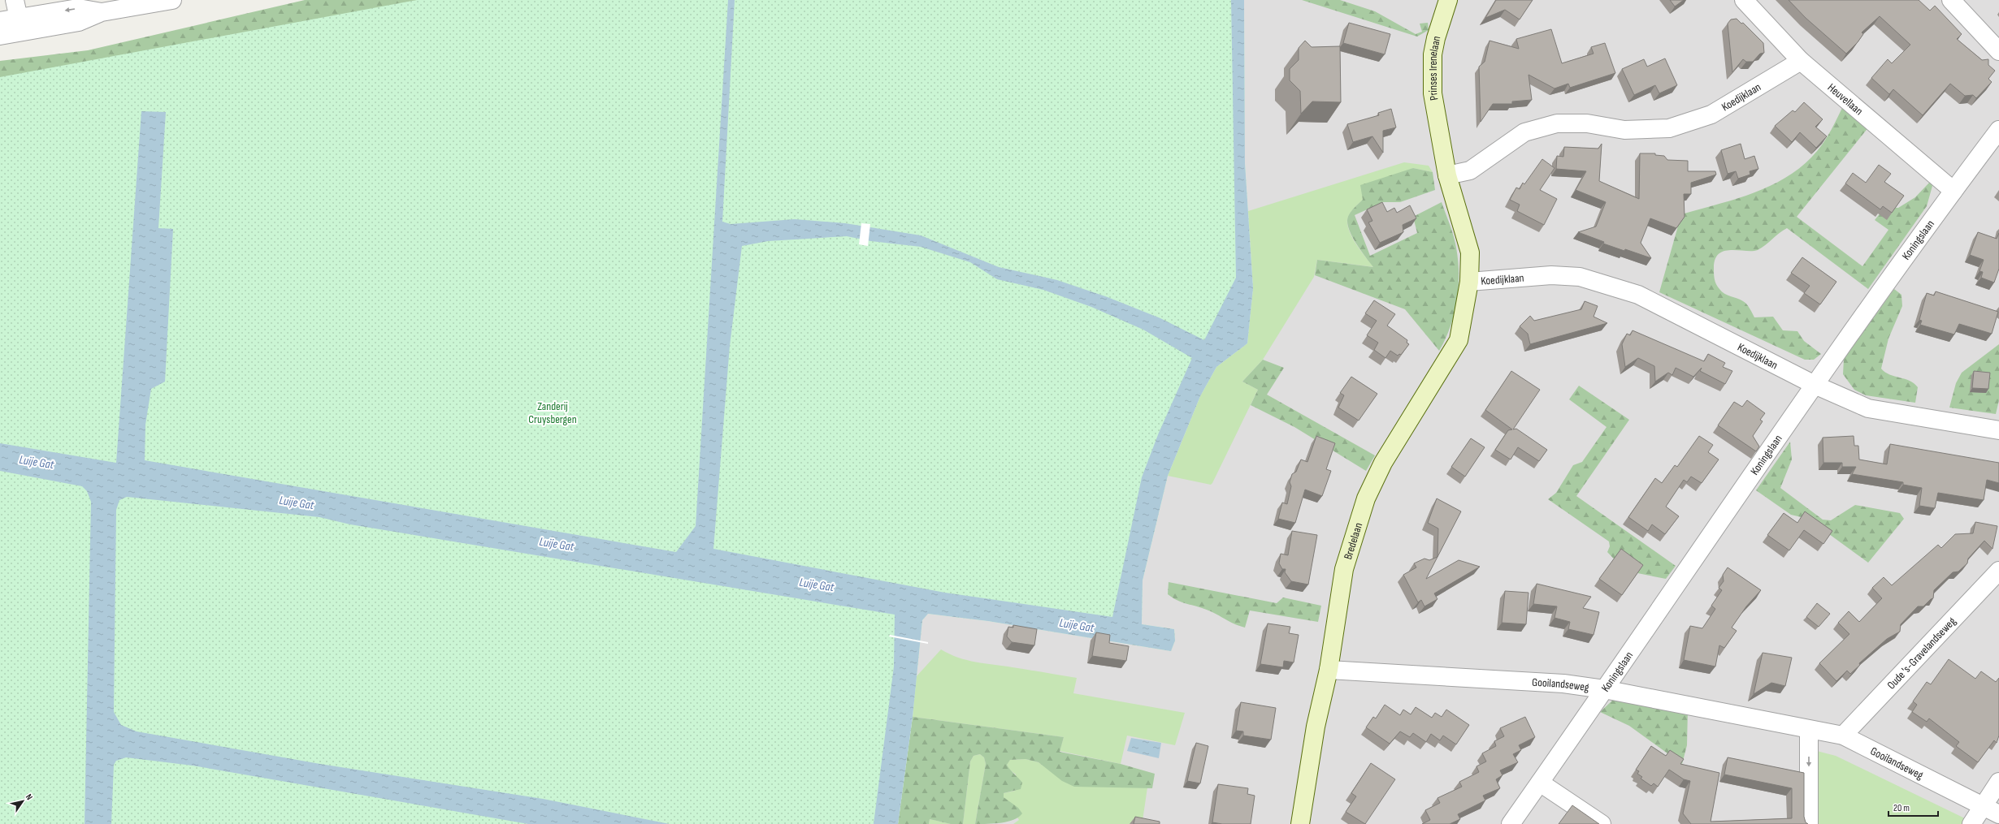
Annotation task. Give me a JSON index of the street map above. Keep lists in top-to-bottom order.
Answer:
{
  "streets": {
    "main road": ["Prinses Irenelaan", "Koedijklaan", "Bredelaan"],
    "street": [
      "Heuvellaan",
      "Koningslaan",
      "Oude 's-Gravelandseweg",
      "Gooilandseweg"
    ]
  },
  "crossings": [
    ["Prinses Irenelaan", "Koedijklaan"],
    ["Koedijklaan", "Heuvellaan"],
    ["Koedijklaan", "Koningslaan"],
    ["Koedijklaan", "Bredelaan"],
    ["Heuvellaan", "Koningslaan"],
    ["Koningslaan", "Gooilandseweg"],
    ["Bredelaan", "Gooilandseweg"],
    ["Oude 's-Gravelandseweg", "Gooilandseweg"]
  ],
  "water": ["Luije Gat"],
  "parks": ["Zanderij Cruysbergen"],
  "scale_bar": "20 m",
  "north": "top right"
}
